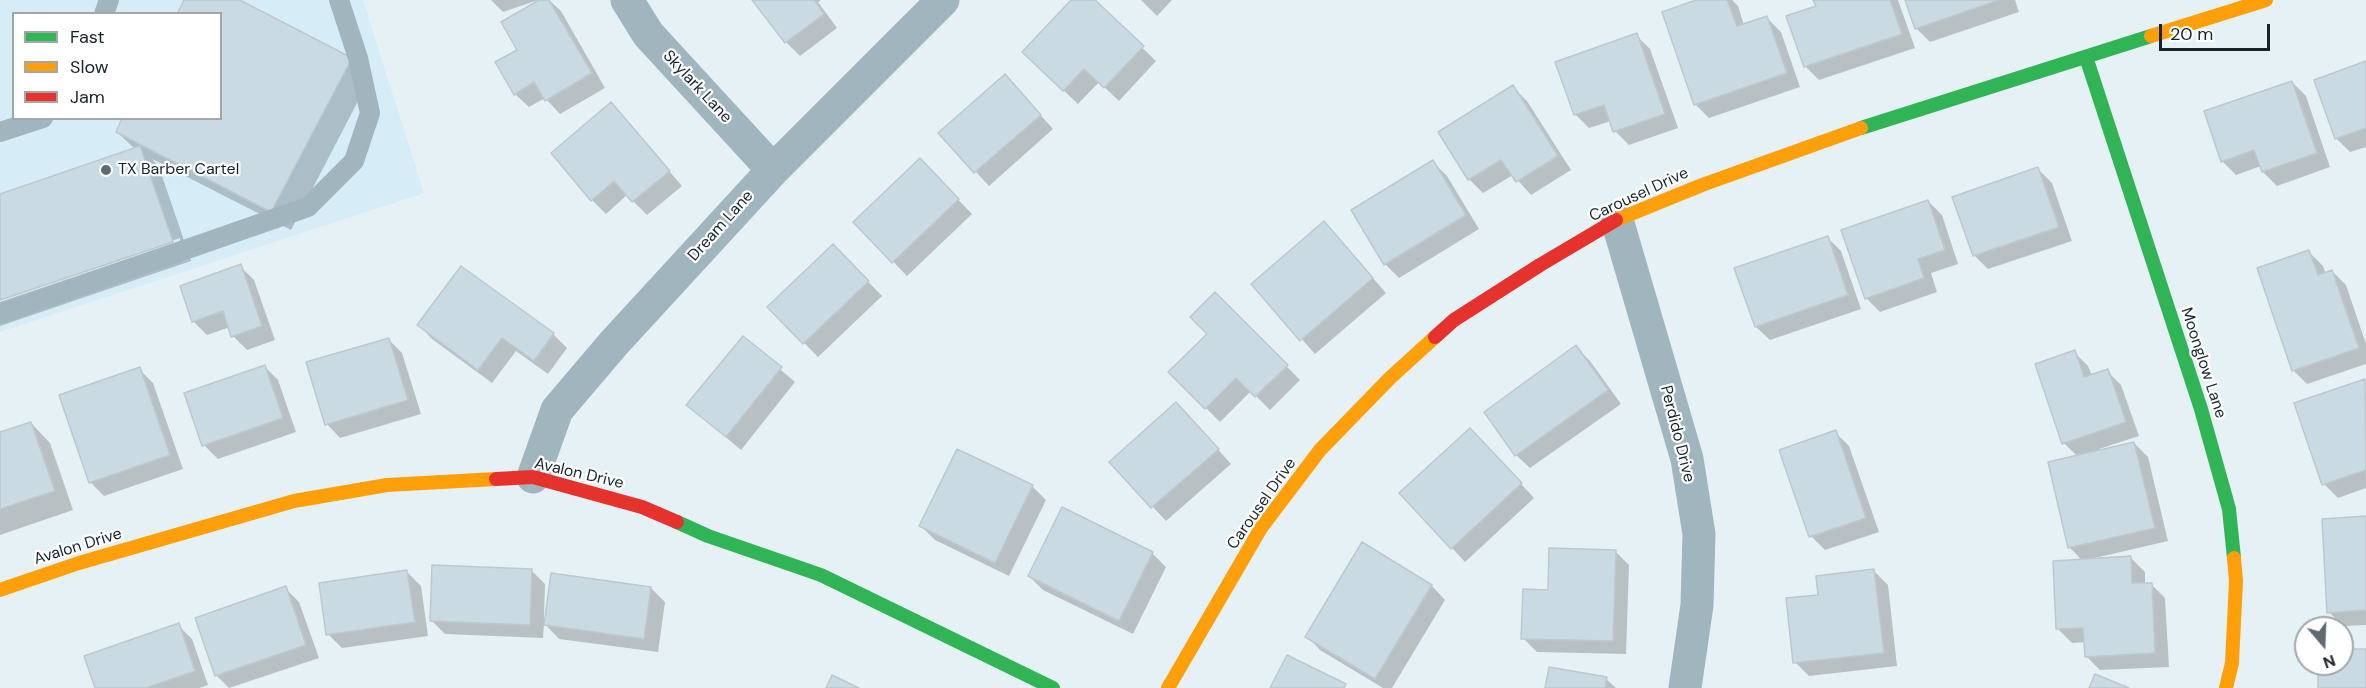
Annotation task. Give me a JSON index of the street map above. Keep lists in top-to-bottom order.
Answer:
{
  "streets": {
    "street": [
      "Skylark Lane",
      "Carousel Drive",
      "Dream Lane",
      "Moonglow Lane",
      "Perdido Drive",
      "Avalon Drive"
    ]
  },
  "crossings": [
    ["Skylark Lane", "Dream Lane"],
    ["Carousel Drive", "Moonglow Lane"],
    ["Carousel Drive", "Perdido Drive"],
    ["Dream Lane", "Avalon Drive"]
  ],
  "places": ["TX Barber Cartel"],
  "legend": ["Fast", "Slow", "Jam"],
  "scale_bar": "20 m",
  "north": "bottom"
}
